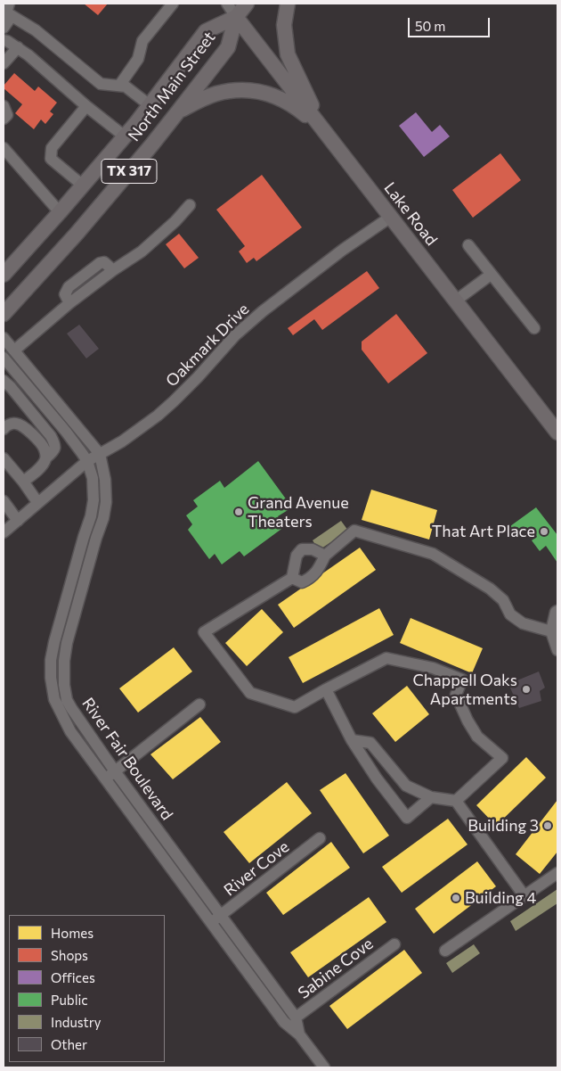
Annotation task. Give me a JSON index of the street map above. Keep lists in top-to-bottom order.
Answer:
{
  "streets": {
    "main road": ["North Main Street", "TX 317", "Lake Road"],
    "street": [
      "Oakmark Drive",
      "River Fair Boulevard",
      "River Cove",
      "Sabine Cove"
    ]
  },
  "crossings": [
    ["North Main Street", "Lake Road"],
    ["Lake Road", "Oakmark Drive"],
    ["Oakmark Drive", "River Fair Boulevard"],
    ["River Fair Boulevard", "River Cove"],
    ["River Fair Boulevard", "Sabine Cove"]
  ],
  "places": [
    "Grand Avenue Theaters",
    "That Art Place",
    "Chappell Oaks Apartments",
    "Building 3",
    "Building 4"
  ],
  "legend": [
    "Homes",
    "Shops",
    "Offices",
    "Public",
    "Industry",
    "Other"
  ],
  "scale_bar": "50 m"
}
